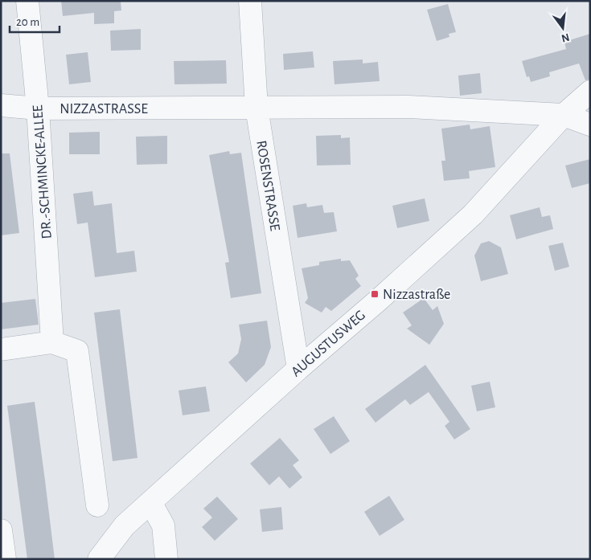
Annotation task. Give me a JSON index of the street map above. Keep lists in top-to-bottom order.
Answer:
{
  "streets": {
    "street": [
      "NIZZASTRASSE",
      "DR.-SCHMINCKE-ALLEE",
      "ROSENSTRASSE",
      "AUGUSTUSWEG"
    ]
  },
  "crossings": [
    ["NIZZASTRASSE", "DR.-SCHMINCKE-ALLEE"],
    ["NIZZASTRASSE", "ROSENSTRASSE"],
    ["NIZZASTRASSE", "AUGUSTUSWEG"],
    ["ROSENSTRASSE", "AUGUSTUSWEG"]
  ],
  "places": {
    "transit": ["Nizzastraße"]
  },
  "scale_bar": "20 m",
  "north": "bottom"
}
